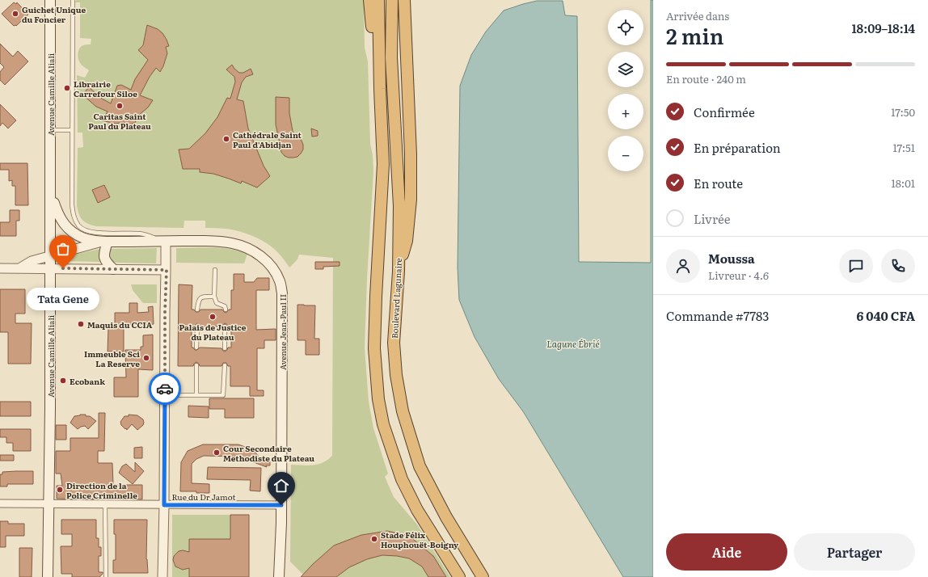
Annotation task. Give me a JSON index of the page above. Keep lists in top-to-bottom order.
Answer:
{
  "streets": {
    "highway": ["Boulevard Lagunaire"],
    "main road": ["Avenue Camille Aliali", "Avenue Jean-Paul II"],
    "street": ["Rue du Dr Jamot"]
  },
  "crossings": [
    ["Avenue Camille Aliali", "Avenue Jean-Paul II"],
    ["Avenue Camille Aliali", "Rue du Dr Jamot"],
    ["Avenue Jean-Paul II", "Rue du Dr Jamot"]
  ],
  "water": ["Lagune Ébrié"],
  "places": [
    "Guichet Unique du Foncier",
    "Librairie Carrefour Siloe",
    "Caritas Saint Paul du Plateau",
    "Cathédrale Saint Paul d'Abidjan",
    "Tata Gene",
    "Palais de Justice du Plateau",
    "Maquis du CCIA",
    "Immeuble Sci La Reserve",
    "Ecobank",
    "Cour Secondaire Methodiste du Plateau",
    "Direction de la Police Criminelle",
    "Stade Félix Houphouët-Boigny"
  ],
  "page": {
    "heading": ["2 min", "Arrivée dans", "18:09–18:14"],
    "panel": [
      "Moussa",
      "Livreur · 4.6",
      "Commande #7783",
      "6 040 CFA"
    ],
    "map_buttons": ["+", "−"],
    "bar": "En route · 240 m",
    "list": [
      ["Confirmée", "17:50"],
      ["En préparation", "17:51"],
      ["En route", "18:01"],
      "Livrée"
    ],
    "bubble": "Tata Gene",
    "buttons": ["Aide", "Partager"]
  }
}
